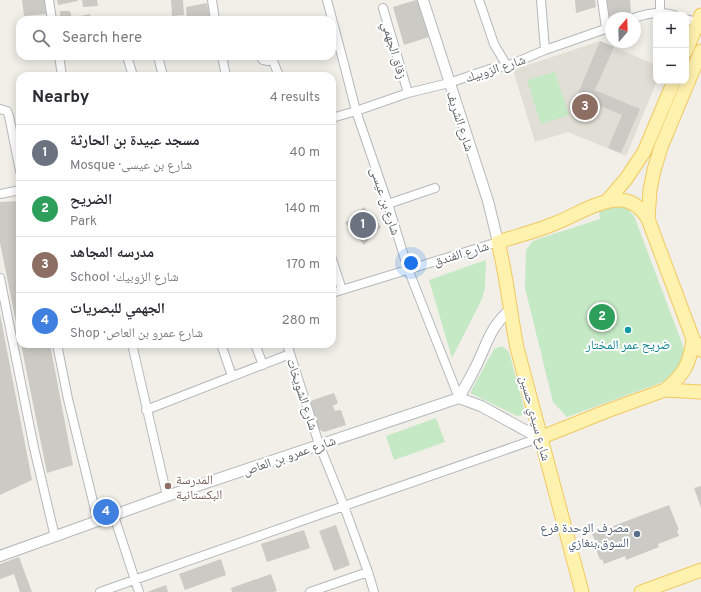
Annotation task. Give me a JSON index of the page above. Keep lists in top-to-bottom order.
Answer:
{
  "streets": {
    "main road": ["شارع سيدي حسين"],
    "street": [
      "زقاق الجهمي",
      "شارع الزوبيك",
      "شارع الشريف",
      "شارع بن عيسى",
      "شارع الفندق",
      "شارع الشويخات",
      "شارع عمرو بن العاص"
    ]
  },
  "crossings": [
    ["زقاق الجهمي", "شارع الزوبيك"],
    ["شارع الزوبيك", "شارع الشريف"],
    ["شارع الزوبيك", "شارع بن عيسى"],
    ["شارع الشريف", "شارع الفندق"],
    ["شارع الشريف", "شارع سيدي حسين"],
    ["شارع بن عيسى", "شارع الفندق"],
    ["شارع بن عيسى", "شارع عمرو بن العاص"],
    ["شارع الفندق", "شارع سيدي حسين"],
    ["شارع الشويخات", "شارع عمرو بن العاص"]
  ],
  "places": ["ضريح عمر المختار", "المدرسة البكستانية", "مصرف الوحدة فرع السوق،بنغازي"],
  "north": "top",
  "page": {
    "map_buttons": ["+", "−"],
    "search": "Search here",
    "heading": ["Nearby", "4 results"],
    "pins": [
      "3",
      "1",
      "2",
      "4"
    ],
    "list": [
      {
        "mark": "1",
        "name": "مسجد عبيدة بن الحارثة",
        "note": "Mosque · شارع بن عيسى",
        "value": "40 m"
      },
      {
        "mark": "2",
        "name": "الضريح",
        "note": "Park",
        "value": "140 m"
      },
      {
        "mark": "3",
        "name": "مدرسه المجاهد",
        "note": "School · شارع الزوبيك",
        "value": "170 m"
      },
      {
        "mark": "4",
        "name": "الجهمي للبصريات",
        "note": "Shop · شارع عمرو بن العاص",
        "value": "280 m"
      }
    ]
  }
}
